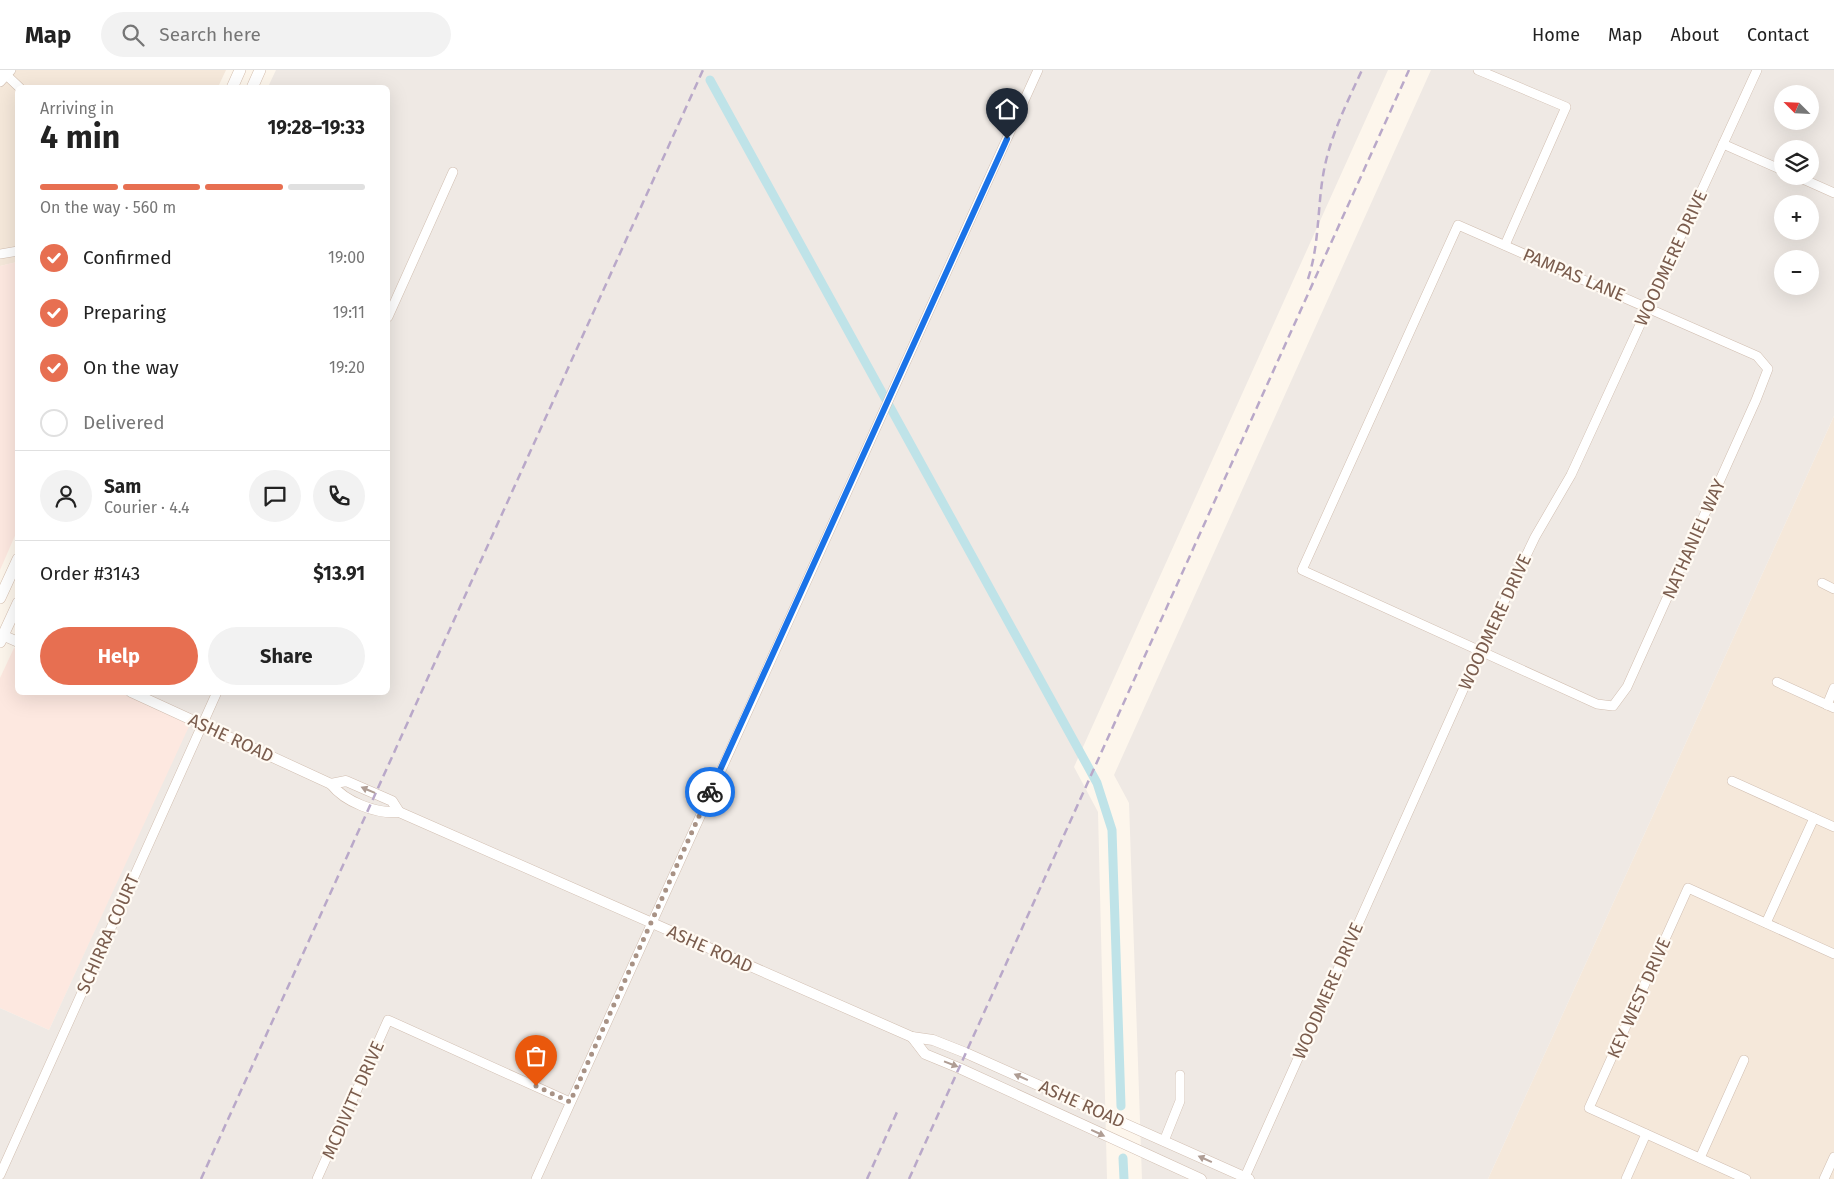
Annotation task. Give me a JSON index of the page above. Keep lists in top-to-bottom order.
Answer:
{
  "streets": {
    "street": [
      "WOODMERE DRIVE",
      "PAMPAS LANE",
      "NATHANIEL WAY",
      "ASHE ROAD",
      "SCHIRRA COURT",
      "KEY WEST DRIVE",
      "MCDIVITT DRIVE"
    ]
  },
  "crossings": [
    ["WOODMERE DRIVE", "PAMPAS LANE"],
    ["WOODMERE DRIVE", "NATHANIEL WAY"],
    ["WOODMERE DRIVE", "ASHE ROAD"],
    ["PAMPAS LANE", "NATHANIEL WAY"],
    ["ASHE ROAD", "SCHIRRA COURT"]
  ],
  "north": "top left",
  "page": {
    "header": "Map",
    "search": "Search here",
    "nav": [
      "Home",
      "Map",
      "About",
      "Contact"
    ],
    "map_buttons": ["+", "−"],
    "heading": ["4 min", "Arriving in", "19:28–19:33"],
    "panel": [
      "Sam",
      "Courier · 4.4",
      "Order #3143",
      "$13.91"
    ],
    "bar": "On the way · 560 m",
    "list": [
      ["Confirmed", "19:00"],
      ["Preparing", "19:11"],
      ["On the way", "19:20"],
      "Delivered"
    ],
    "buttons": ["Help", "Share"]
  }
}
